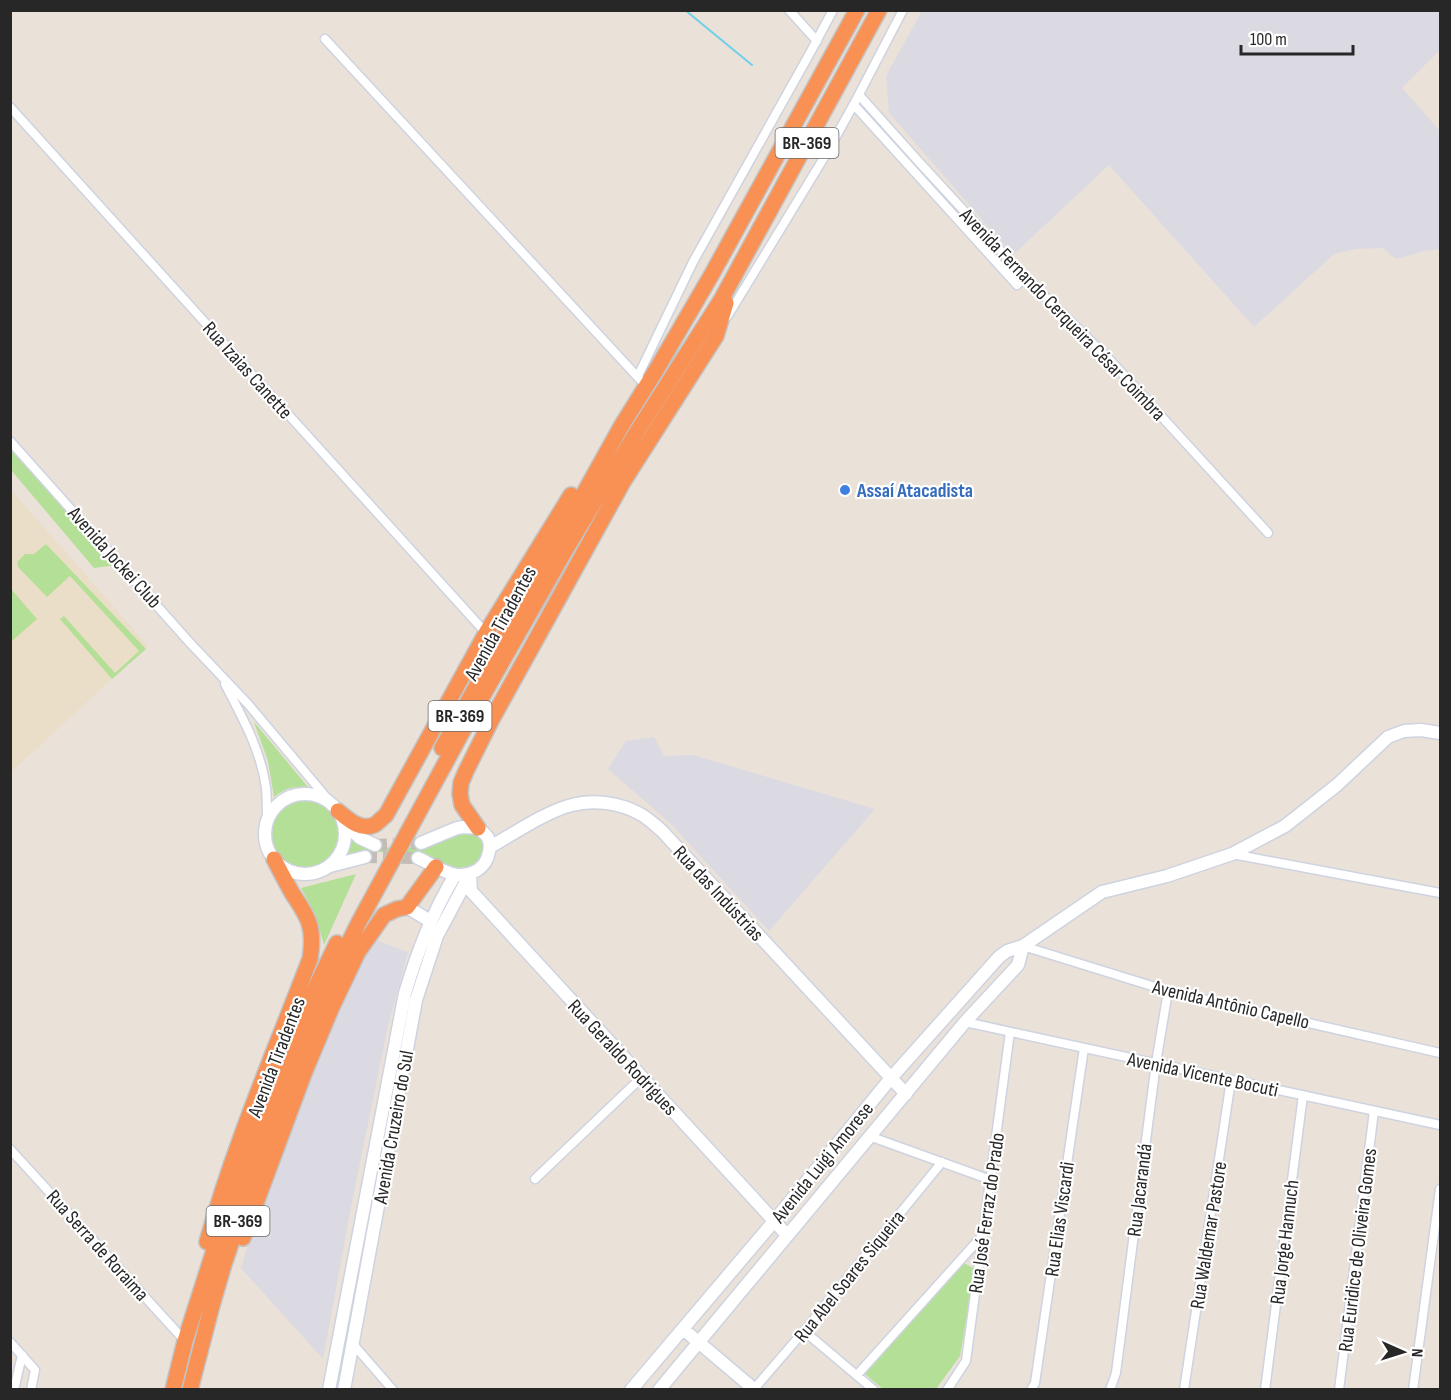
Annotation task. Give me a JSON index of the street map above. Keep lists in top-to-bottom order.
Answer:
{
  "streets": {
    "highway": ["BR-369", "Avenida Tiradentes"],
    "street": [
      "Avenida Fernando Cerqueira César Coimbra",
      "Rua Izaias Canette",
      "Avenida Jockei Club",
      "Rua das Indústrias",
      "Avenida Antônio Capello",
      "Rua Geraldo Rodrigues",
      "Avenida Vicente Bocuti",
      "Avenida Cruzeiro do Sul",
      "Avenida Luigi Amorese",
      "Rua Jacarandá",
      "Rua José Ferraz do Prado",
      "Rua Elias Viscardi",
      "Rua Waldemar Pastore",
      "Rua Jorge Hannuch",
      "Rua Serra de Roraima",
      "Rua Euridice de Oliveira Gomes",
      "Rua Abel Soares Siqueira"
    ]
  },
  "crossings": [
    ["Avenida Tiradentes", "Rua Serra de Roraima"],
    ["Rua das Indústrias", "Avenida Cruzeiro do Sul"],
    ["Rua das Indústrias", "Avenida Luigi Amorese"],
    ["Avenida Antônio Capello", "Avenida Luigi Amorese"],
    ["Avenida Antônio Capello", "Rua Jacarandá"],
    ["Rua Geraldo Rodrigues", "Avenida Cruzeiro do Sul"],
    ["Rua Geraldo Rodrigues", "Avenida Luigi Amorese"],
    ["Avenida Vicente Bocuti", "Avenida Luigi Amorese"],
    ["Avenida Vicente Bocuti", "Rua Jacarandá"],
    ["Avenida Vicente Bocuti", "Rua José Ferraz do Prado"],
    ["Avenida Vicente Bocuti", "Rua Elias Viscardi"],
    ["Avenida Vicente Bocuti", "Rua Waldemar Pastore"],
    ["Avenida Vicente Bocuti", "Rua Jorge Hannuch"],
    ["Avenida Vicente Bocuti", "Rua Euridice de Oliveira Gomes"]
  ],
  "places": ["Assaí Atacadista"],
  "scale_bar": "100 m",
  "north": "right"
}
